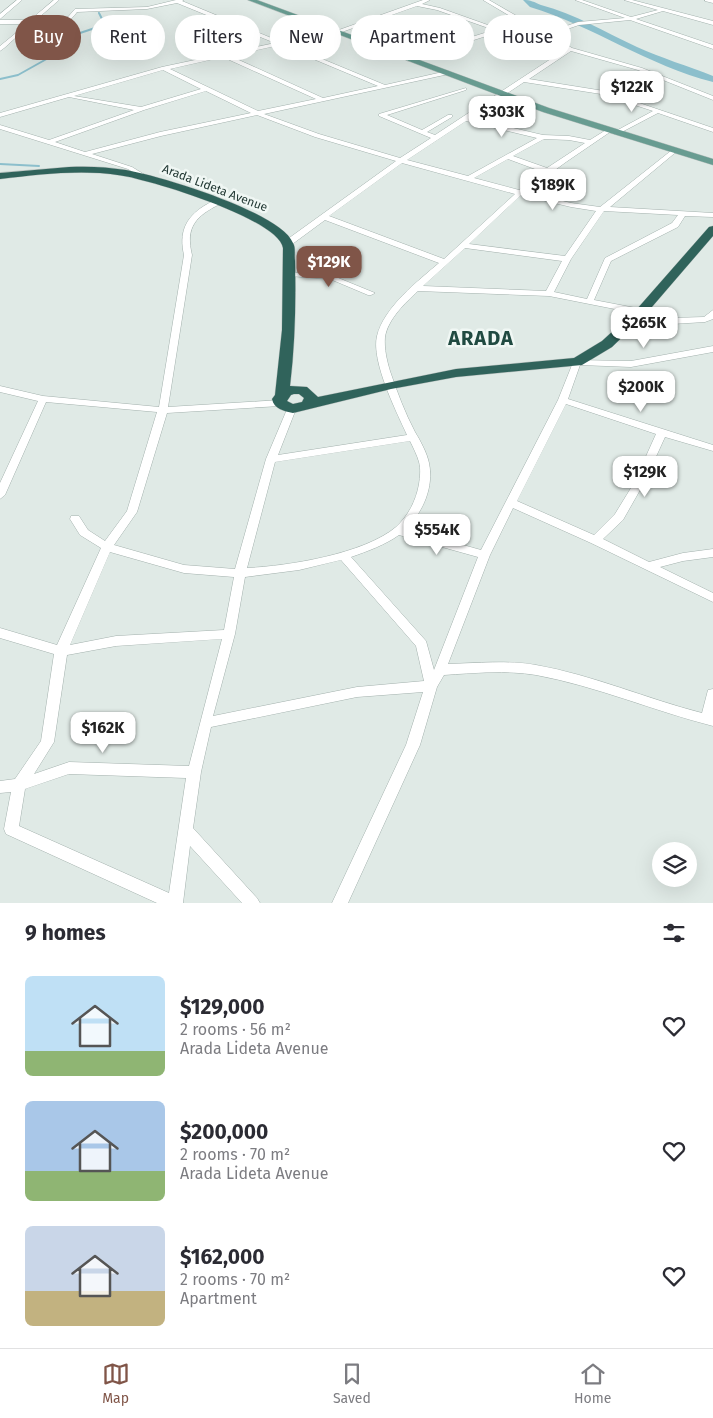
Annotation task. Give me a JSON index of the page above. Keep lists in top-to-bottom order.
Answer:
{
  "streets": {
    "highway": ["Arada Lideta Avenue"]
  },
  "districts": ["ARADA"],
  "page": {
    "chip": [
      "Buy",
      "Rent",
      "Filters",
      "New",
      "Apartment",
      "House"
    ],
    "price": [
      "$122K",
      "$303K",
      "$189K",
      "$129K",
      "$265K",
      "$200K",
      "$129K",
      "$554K",
      "$162K"
    ],
    "heading": "9 homes",
    "list": [
      {
        "name": "$129,000",
        "note": "2 rooms · 56 m² · Arada Lideta Avenue"
      },
      {
        "name": "$200,000",
        "note": "2 rooms · 70 m² · Arada Lideta Avenue"
      },
      {
        "name": "$162,000",
        "note": "2 rooms · 70 m² · Apartment"
      }
    ],
    "tabs": ["Map", "Saved", "Home"]
  }
}
